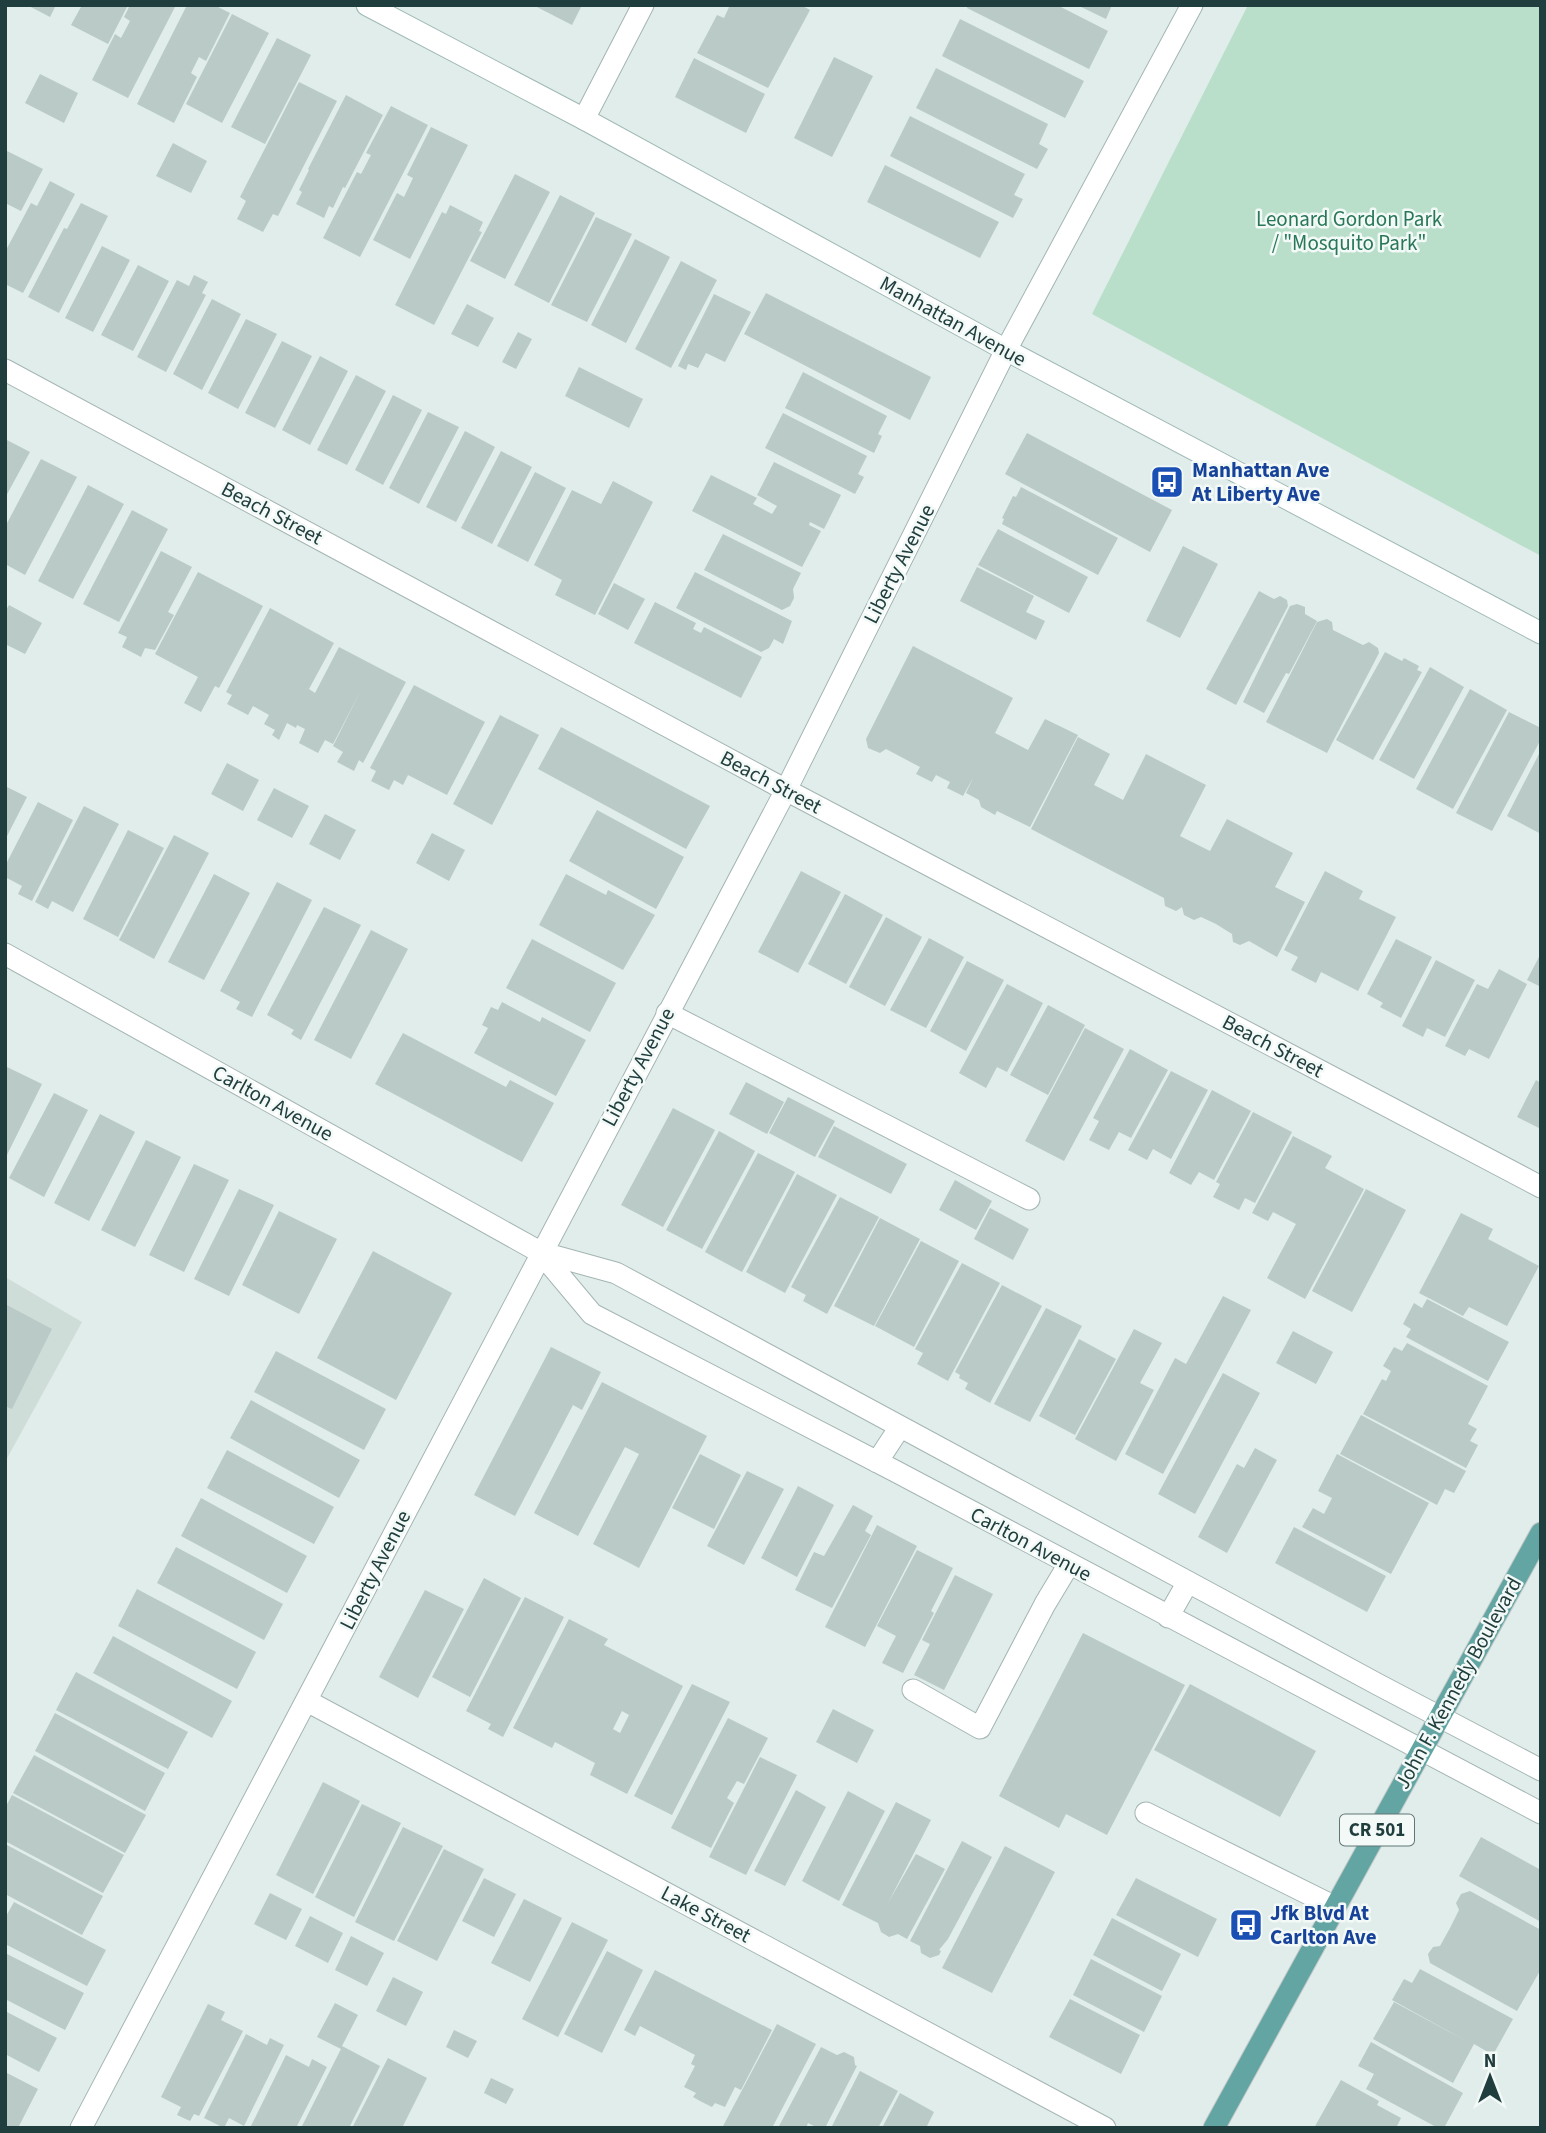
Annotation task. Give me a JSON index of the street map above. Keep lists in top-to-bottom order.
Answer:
{
  "streets": {
    "main road": ["John F. Kennedy Boulevard", "CR 501"],
    "street": [
      "Manhattan Avenue",
      "Beach Street",
      "Liberty Avenue",
      "Carlton Avenue",
      "Lake Street"
    ]
  },
  "crossings": [
    ["Manhattan Avenue", "Liberty Avenue"],
    ["Beach Street", "Liberty Avenue"],
    ["Liberty Avenue", "Carlton Avenue"],
    ["Liberty Avenue", "Lake Street"],
    ["Carlton Avenue", "John F. Kennedy Boulevard"]
  ],
  "parks": ["Leonard Gordon Park / \"Mosquito Park\""],
  "places": {
    "bus stop": ["Manhattan Ave At Liberty Ave", "Jfk Blvd At Carlton Ave"]
  },
  "north": "top"
}
